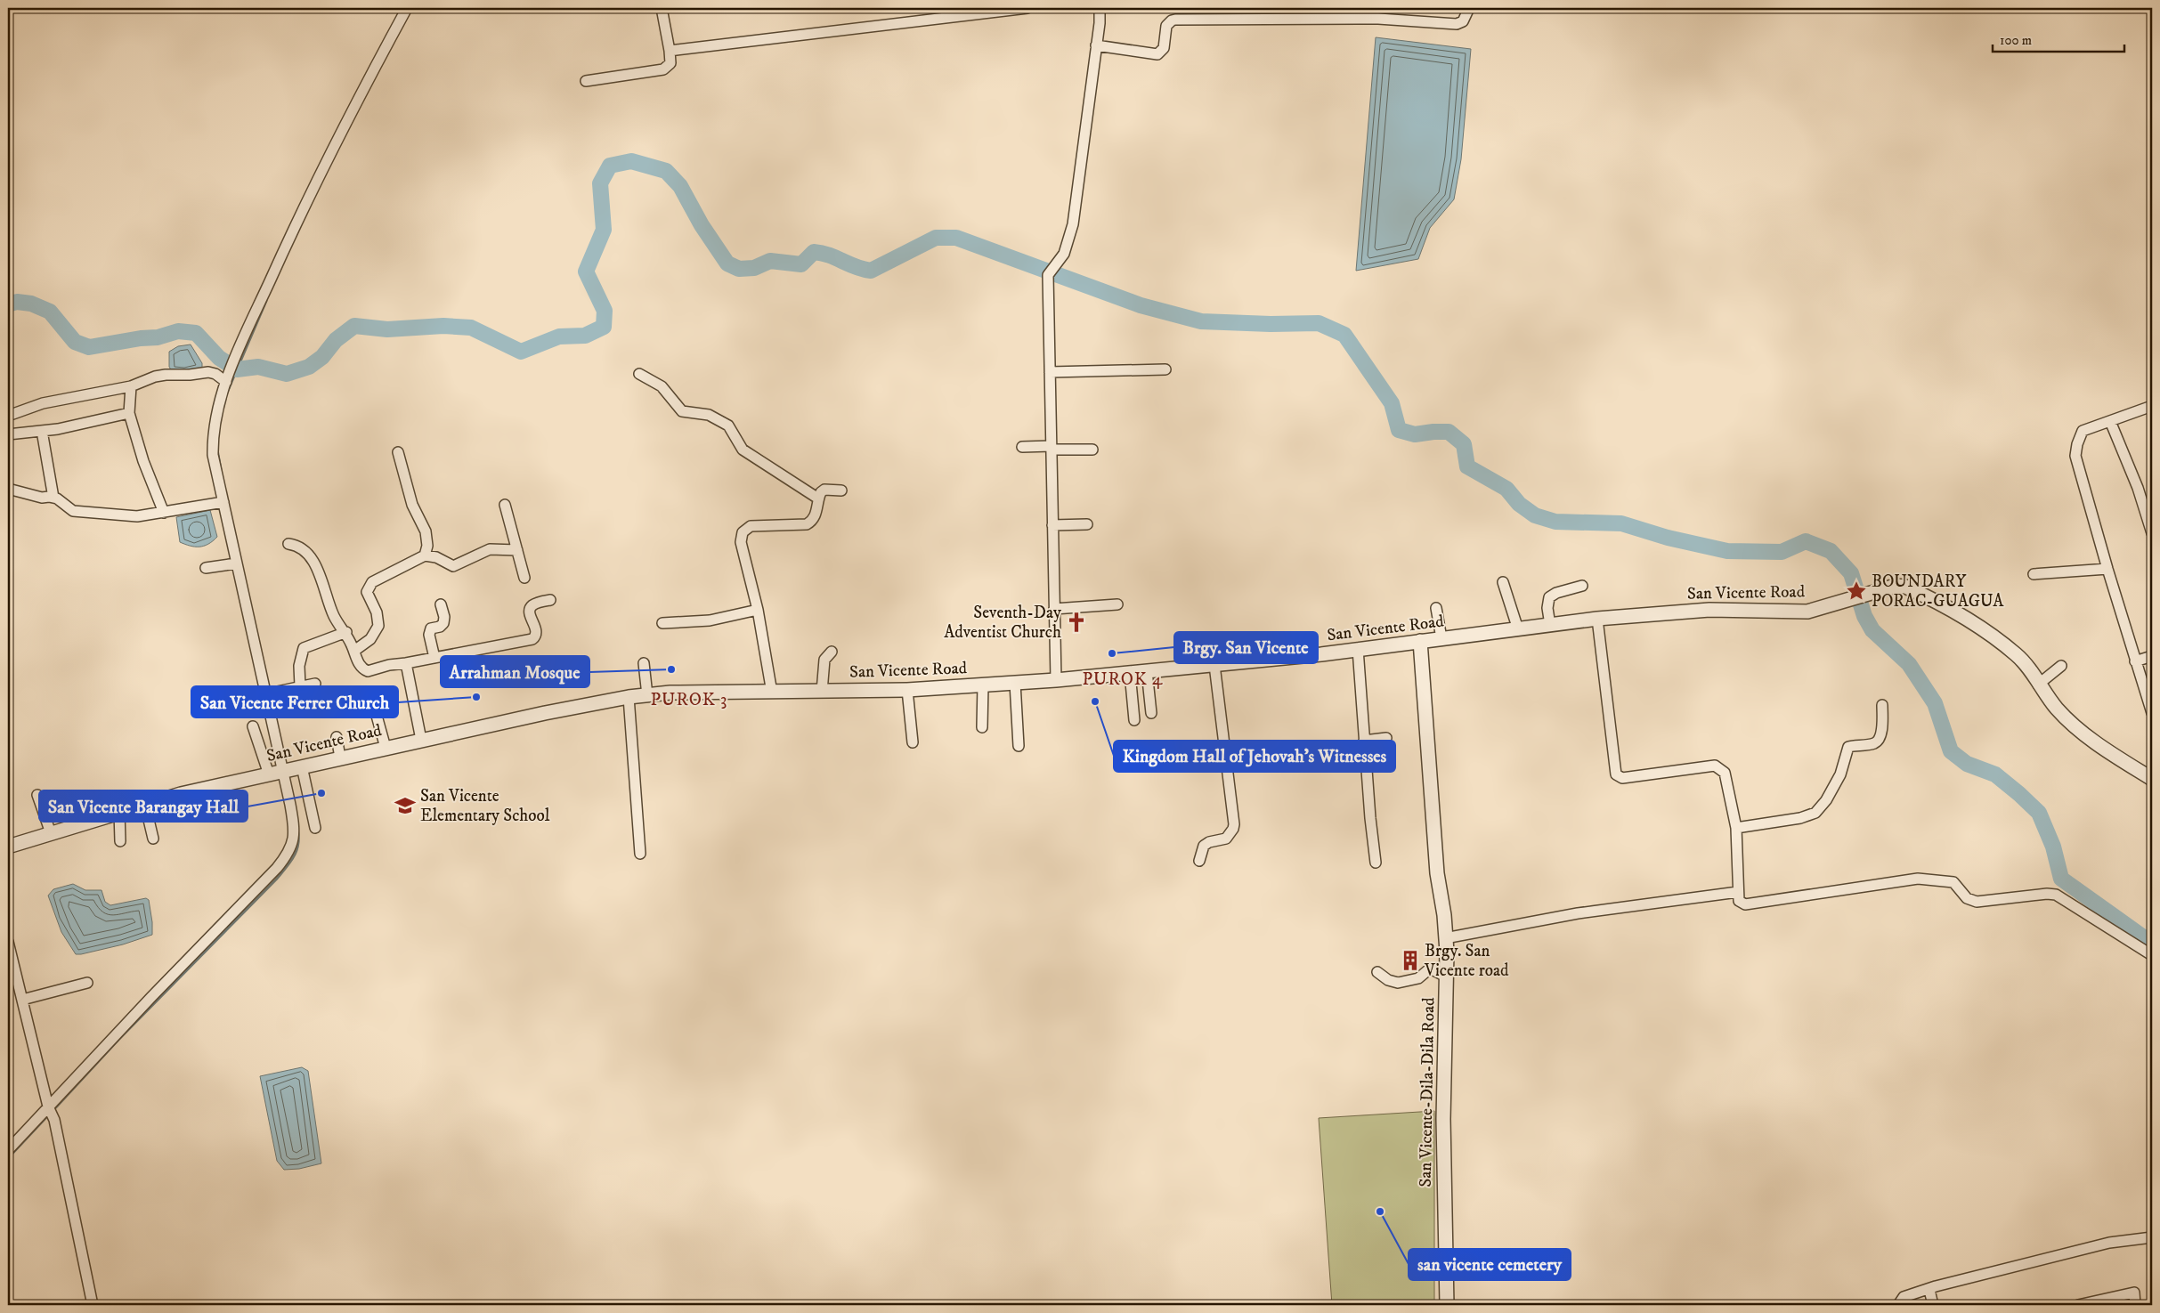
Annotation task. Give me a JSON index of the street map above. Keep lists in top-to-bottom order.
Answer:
{
  "streets": {
    "street": ["San Vicente Road", "San Vicente-Dila-Dila Road"]
  },
  "crossings": [
    ["San Vicente Road", "San Vicente-Dila-Dila Road"]
  ],
  "districts": ["PUROK 4", "PUROK 3"],
  "places": {
    "place": ["BOUNDARY PORAC-GUAGUA"],
    "church": ["Seventh-Day Adventist Church"],
    "other": [
      "Brgy. San Vicente",
      "Arrahman Mosque",
      "San Vicente Ferrer Church",
      "Kingdom Hall of Jehovah's Witnesses",
      "San Vicente Barangay Hall",
      "san vicente cemetery"
    ],
    "school or university": ["San Vicente Elementary School"],
    "building": ["Brgy. San Vicente road"]
  },
  "scale_bar": "100 m"
}
